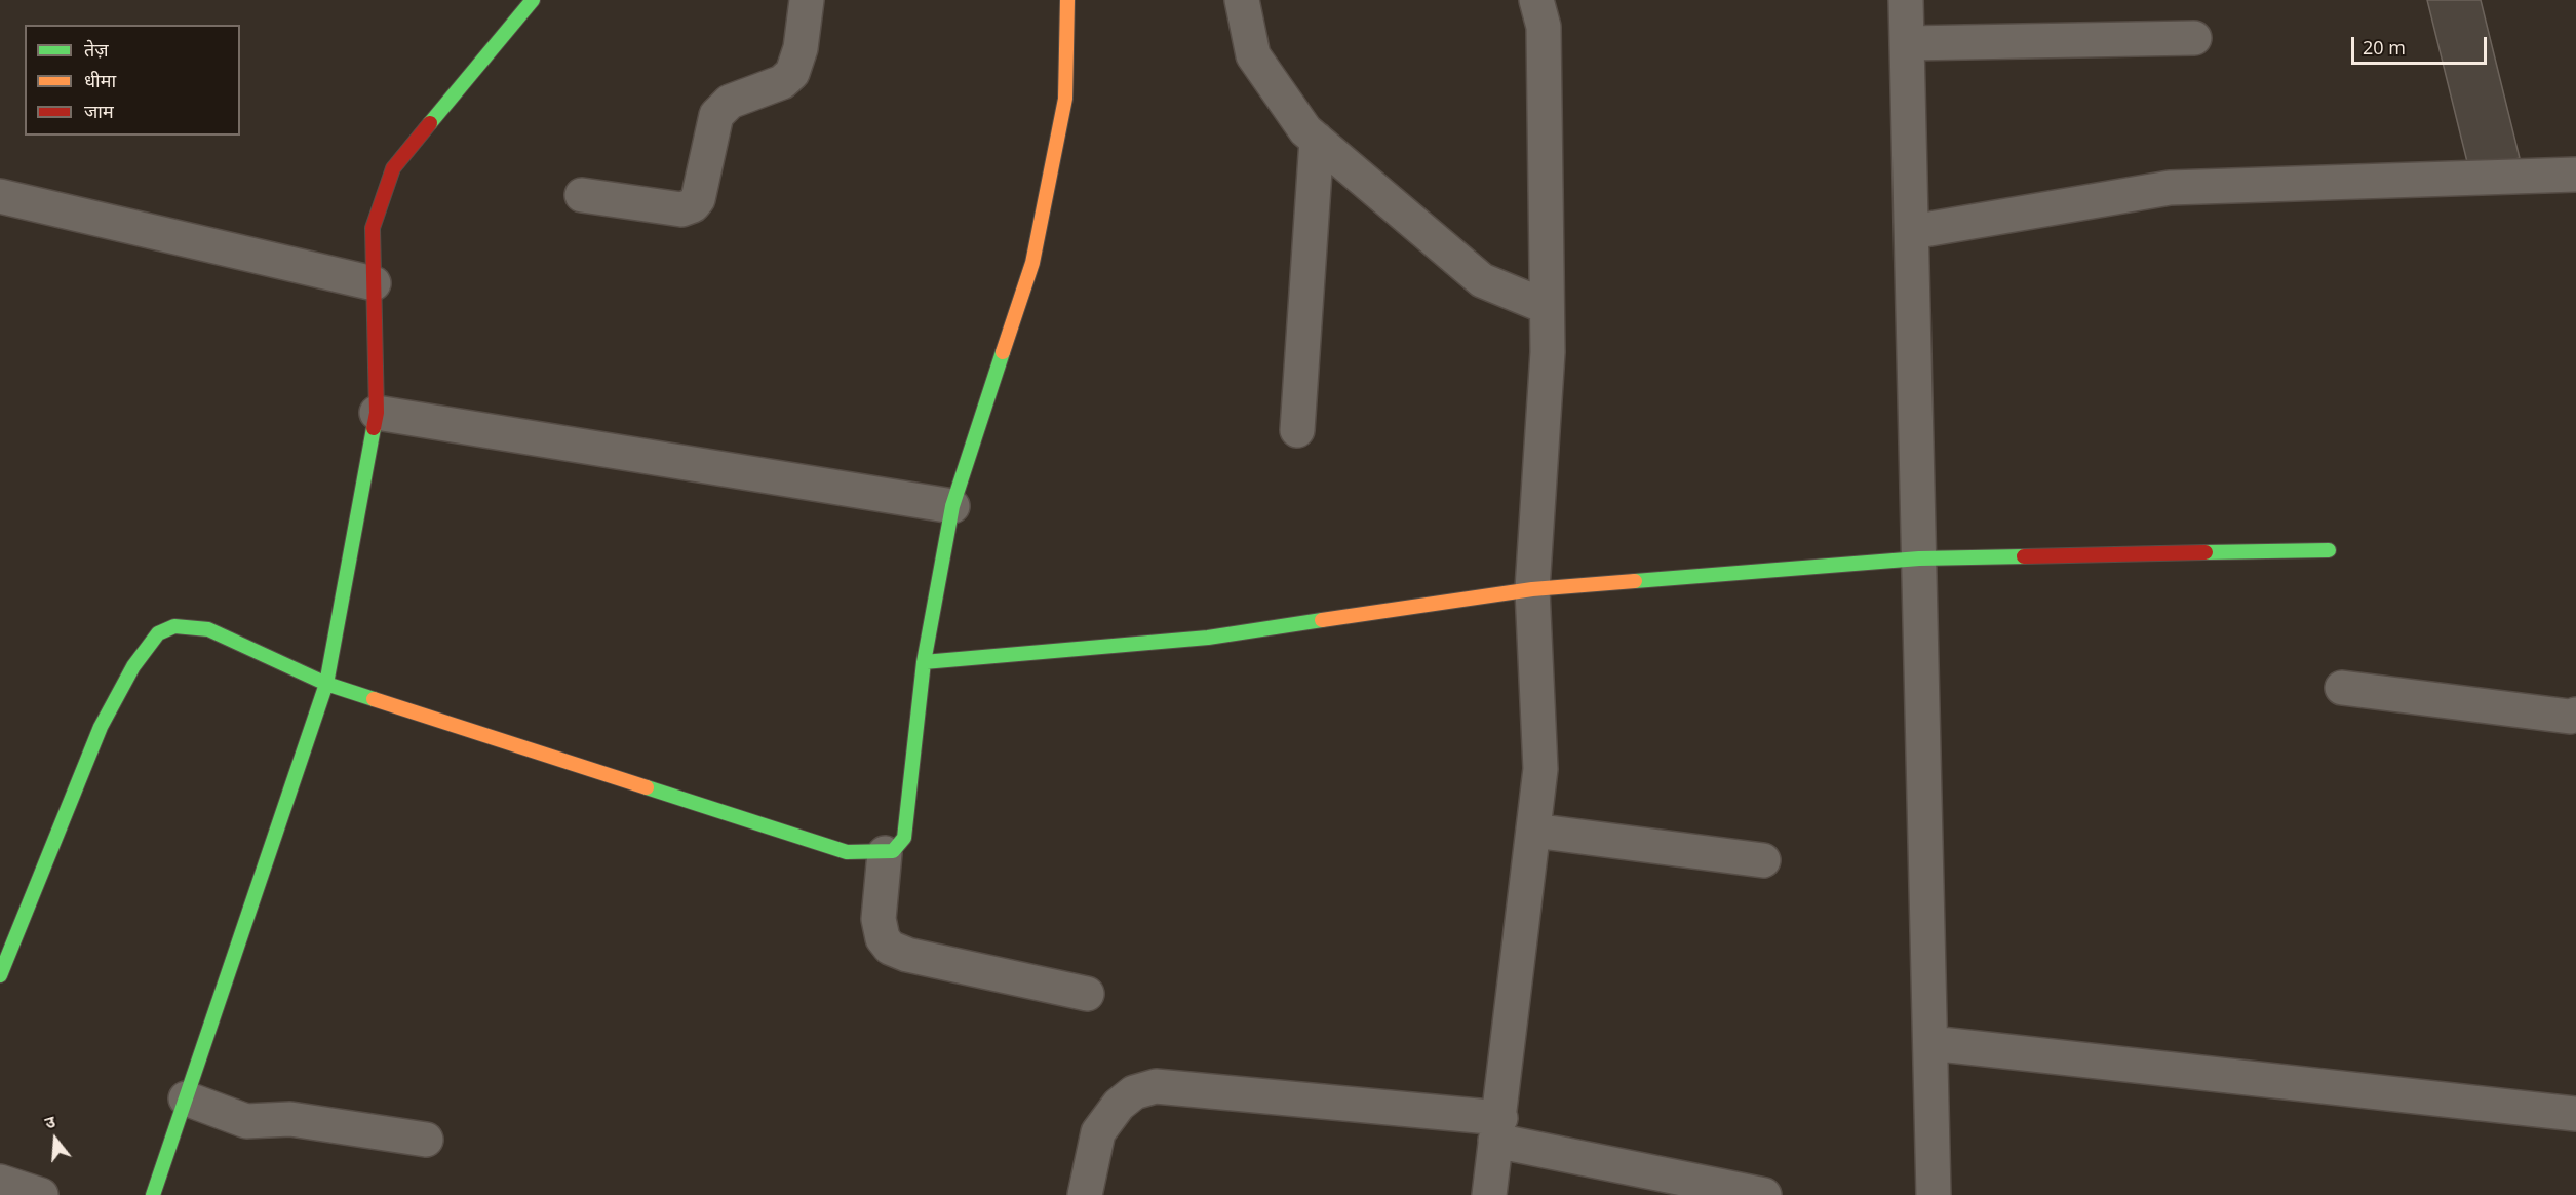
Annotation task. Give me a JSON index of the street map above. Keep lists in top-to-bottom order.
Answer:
{
  "legend": ["तेज़", "धीमा", "जाम"],
  "scale_bar": "20 m",
  "north": "top"
}
